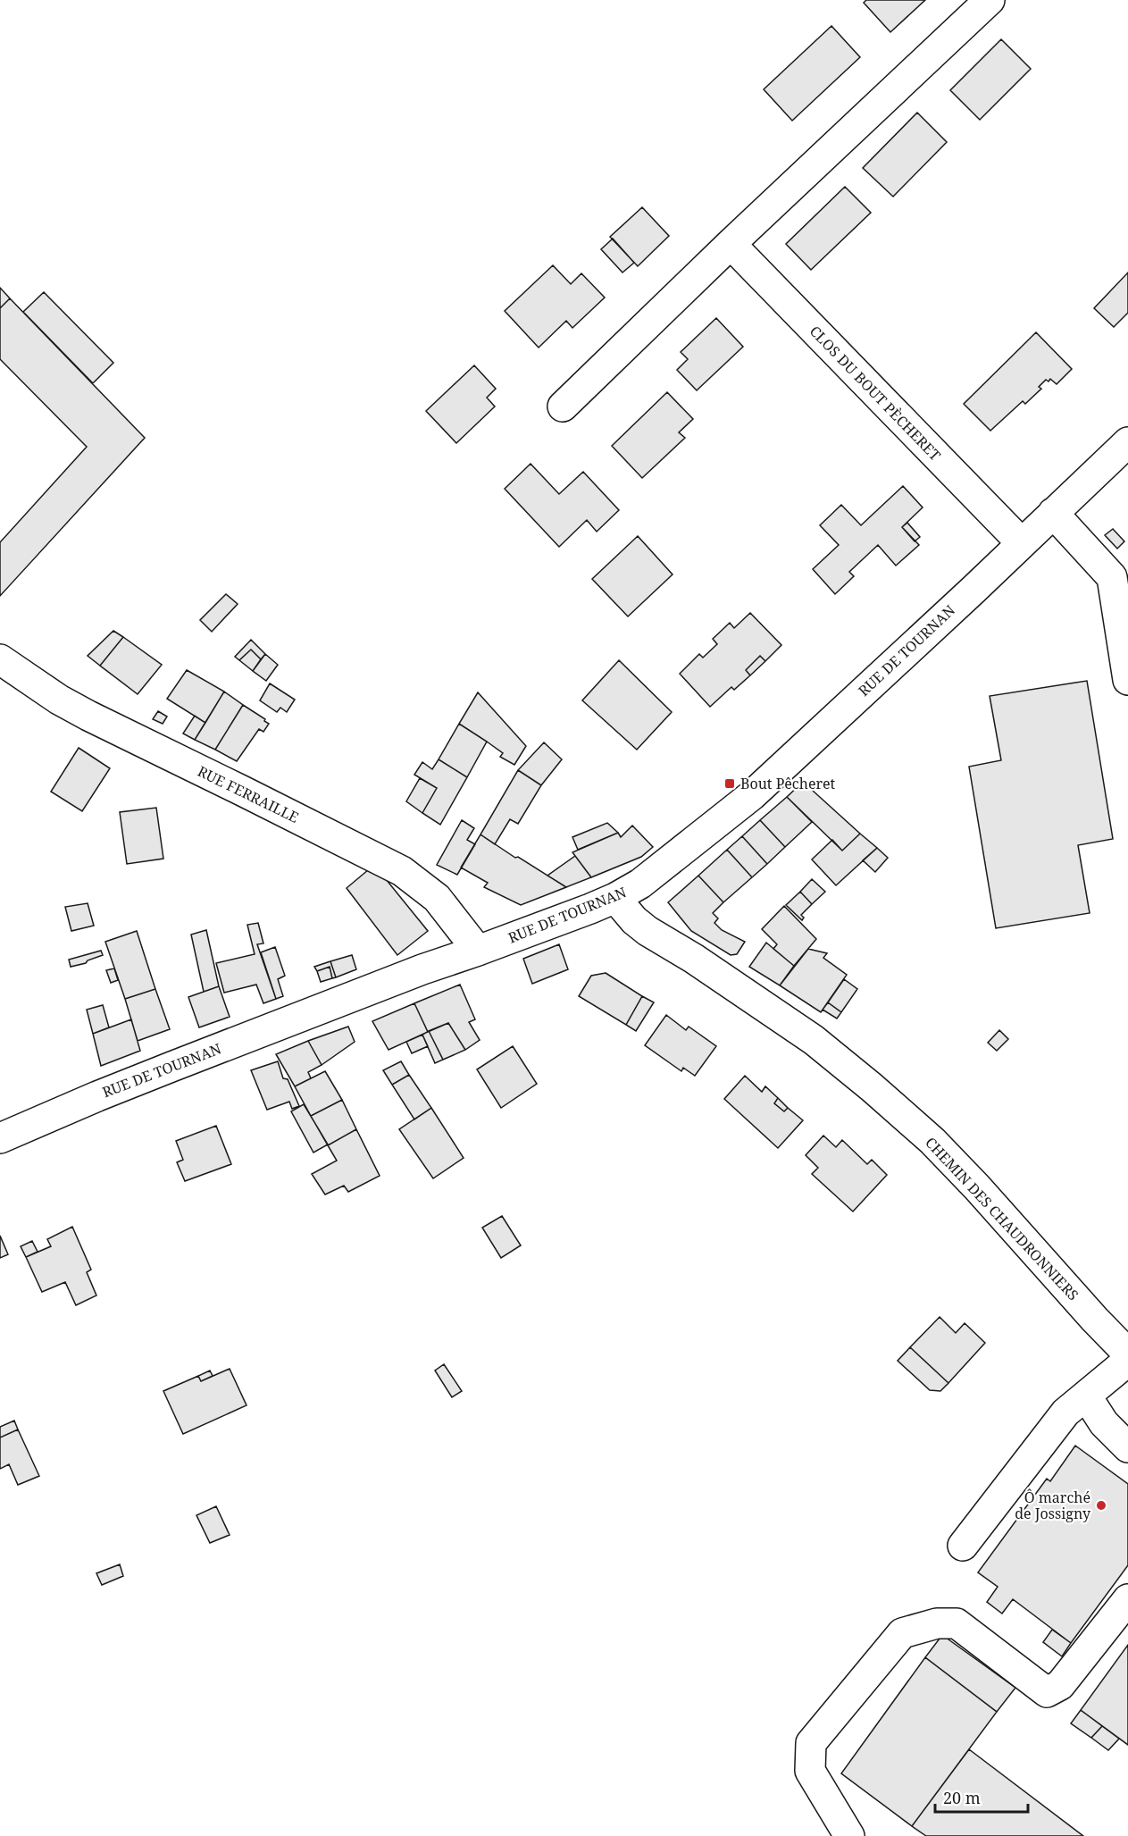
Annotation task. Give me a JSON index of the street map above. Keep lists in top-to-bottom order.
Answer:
{
  "streets": {
    "street": [
      "CLOS DU BOUT PÈCHERET",
      "RUE DE TOURNAN",
      "RUE FERRAILLE",
      "CHEMIN DES CHAUDRONNIERS"
    ]
  },
  "crossings": [
    ["CLOS DU BOUT PÈCHERET", "RUE DE TOURNAN"],
    ["RUE DE TOURNAN", "RUE FERRAILLE"],
    ["RUE DE TOURNAN", "CHEMIN DES CHAUDRONNIERS"]
  ],
  "places": {
    "transit": ["Bout Pêcheret"],
    "other": ["Ô marché de Jossigny"]
  },
  "scale_bar": "20 m"
}
